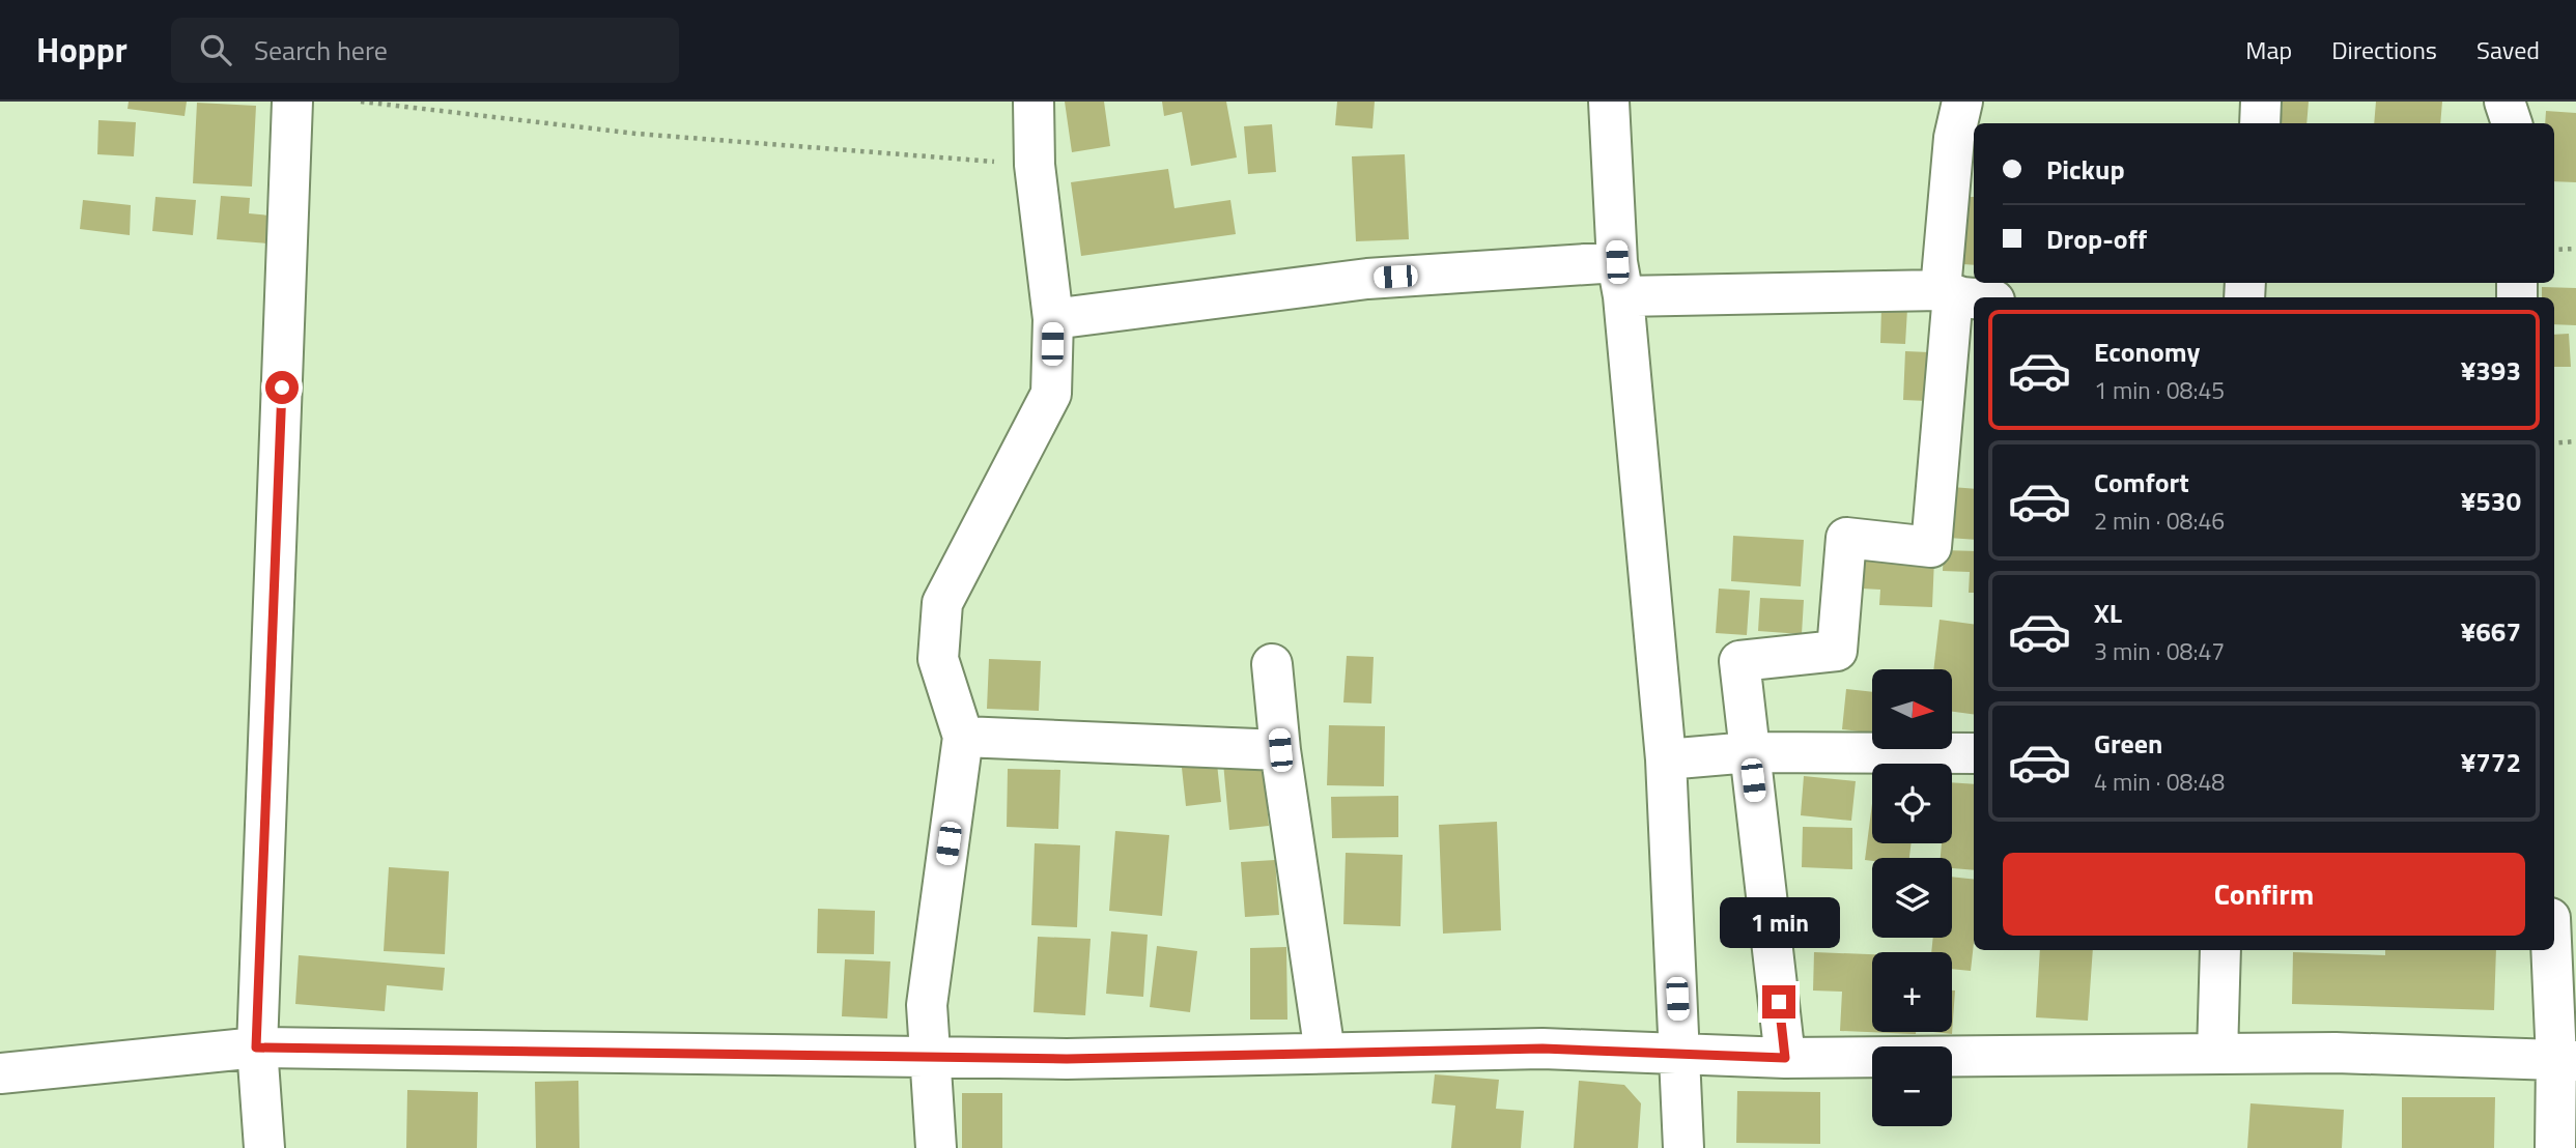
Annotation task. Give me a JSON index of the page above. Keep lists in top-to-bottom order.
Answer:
{
  "north": "right",
  "page": {
    "header": "Hoppr",
    "search": "Search here",
    "nav": ["Map", "Directions", "Saved"],
    "banner": ["Pickup", "Drop-off"],
    "list": [
      {
        "name": "Economy",
        "note": "1 min · 08:45",
        "value": "¥393"
      },
      {
        "name": "Comfort",
        "note": "2 min · 08:46",
        "value": "¥530"
      },
      {
        "name": "XL",
        "note": "3 min · 08:47",
        "value": "¥667"
      },
      {
        "name": "Green",
        "note": "4 min · 08:48",
        "value": "¥772"
      }
    ],
    "map_buttons": ["+", "−"],
    "buttons": "Confirm",
    "bubble": "1 min"
  }
}
